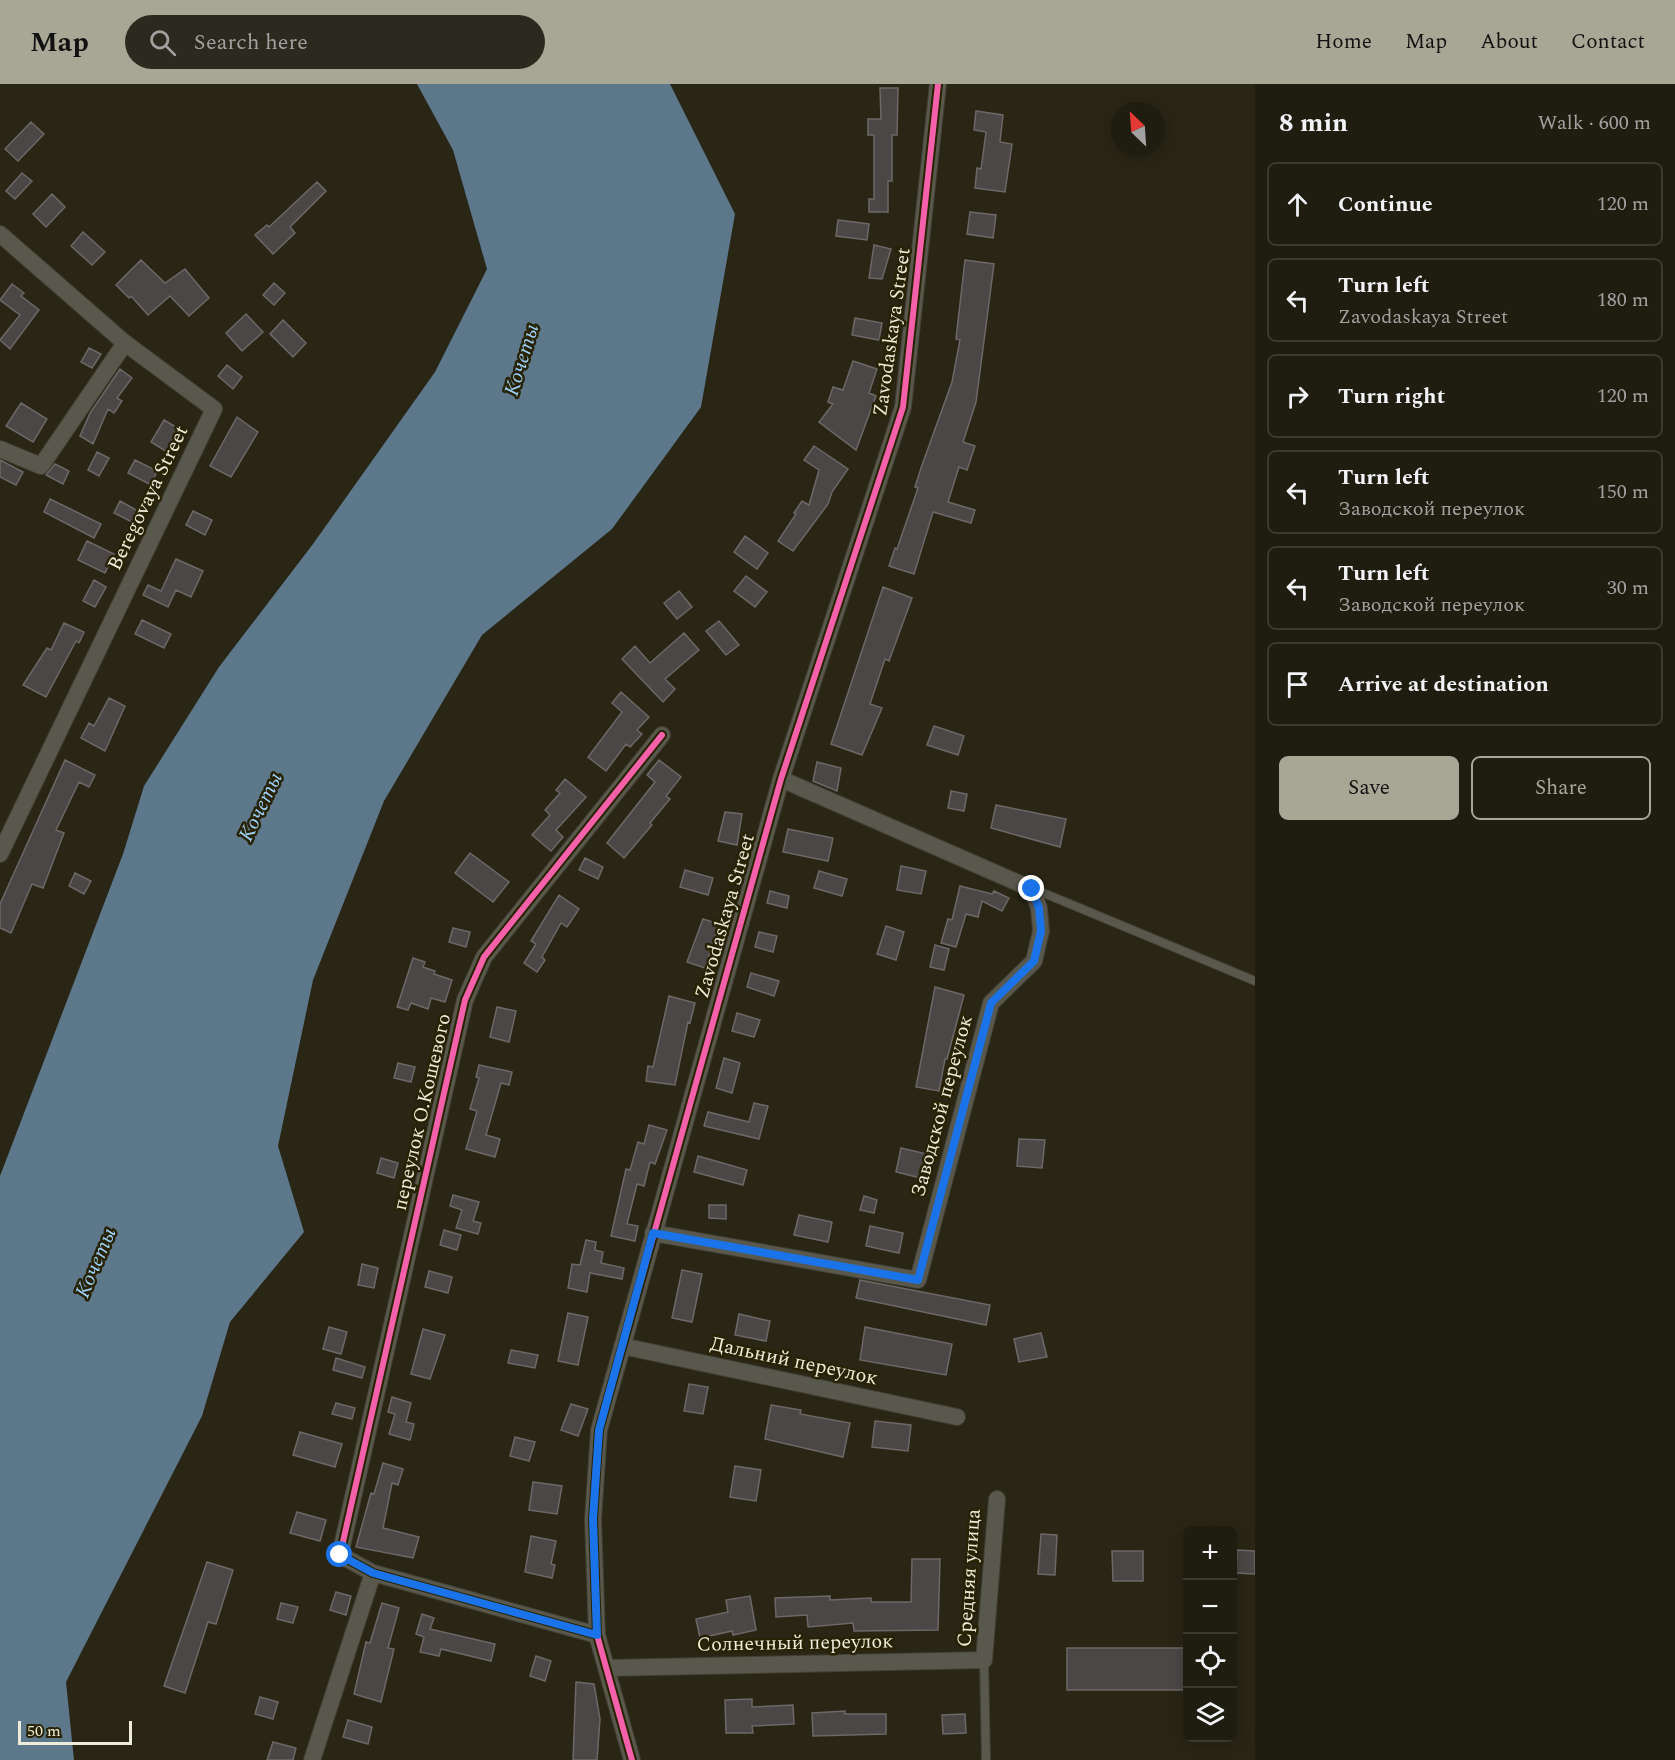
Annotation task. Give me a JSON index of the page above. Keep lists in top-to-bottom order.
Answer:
{
  "streets": {
    "street": [
      "Zavodaskaya Street",
      "Beregovaya Street",
      "Заводской переулок",
      "переулок О.Кошевого",
      "Дальний переулок",
      "Средняя улица",
      "Солнечный переулок"
    ]
  },
  "crossings": [
    ["Zavodaskaya Street", "Заводской переулок"],
    ["Zavodaskaya Street", "Дальний переулок"],
    ["Zavodaskaya Street", "Солнечный переулок"],
    ["Средняя улица", "Солнечный переулок"]
  ],
  "water": ["Кочеты"],
  "scale_bar": "50 m",
  "north": "top left",
  "page": {
    "header": "Map",
    "search": "Search here",
    "nav": [
      "Home",
      "Map",
      "About",
      "Contact"
    ],
    "heading": ["8 min", "Walk · 600 m"],
    "list": [
      ["Continue", "120 m"],
      ["Turn left", "Zavodaskaya Street", "180 m"],
      ["Turn right", "120 m"],
      ["Turn left", "Заводской переулок", "150 m"],
      ["Turn left", "Заводской переулок", "30 m"],
      "Arrive at destination"
    ],
    "buttons": ["Save", "Share"],
    "map_buttons": ["+", "−"],
    "scale": "50 m"
  }
}
